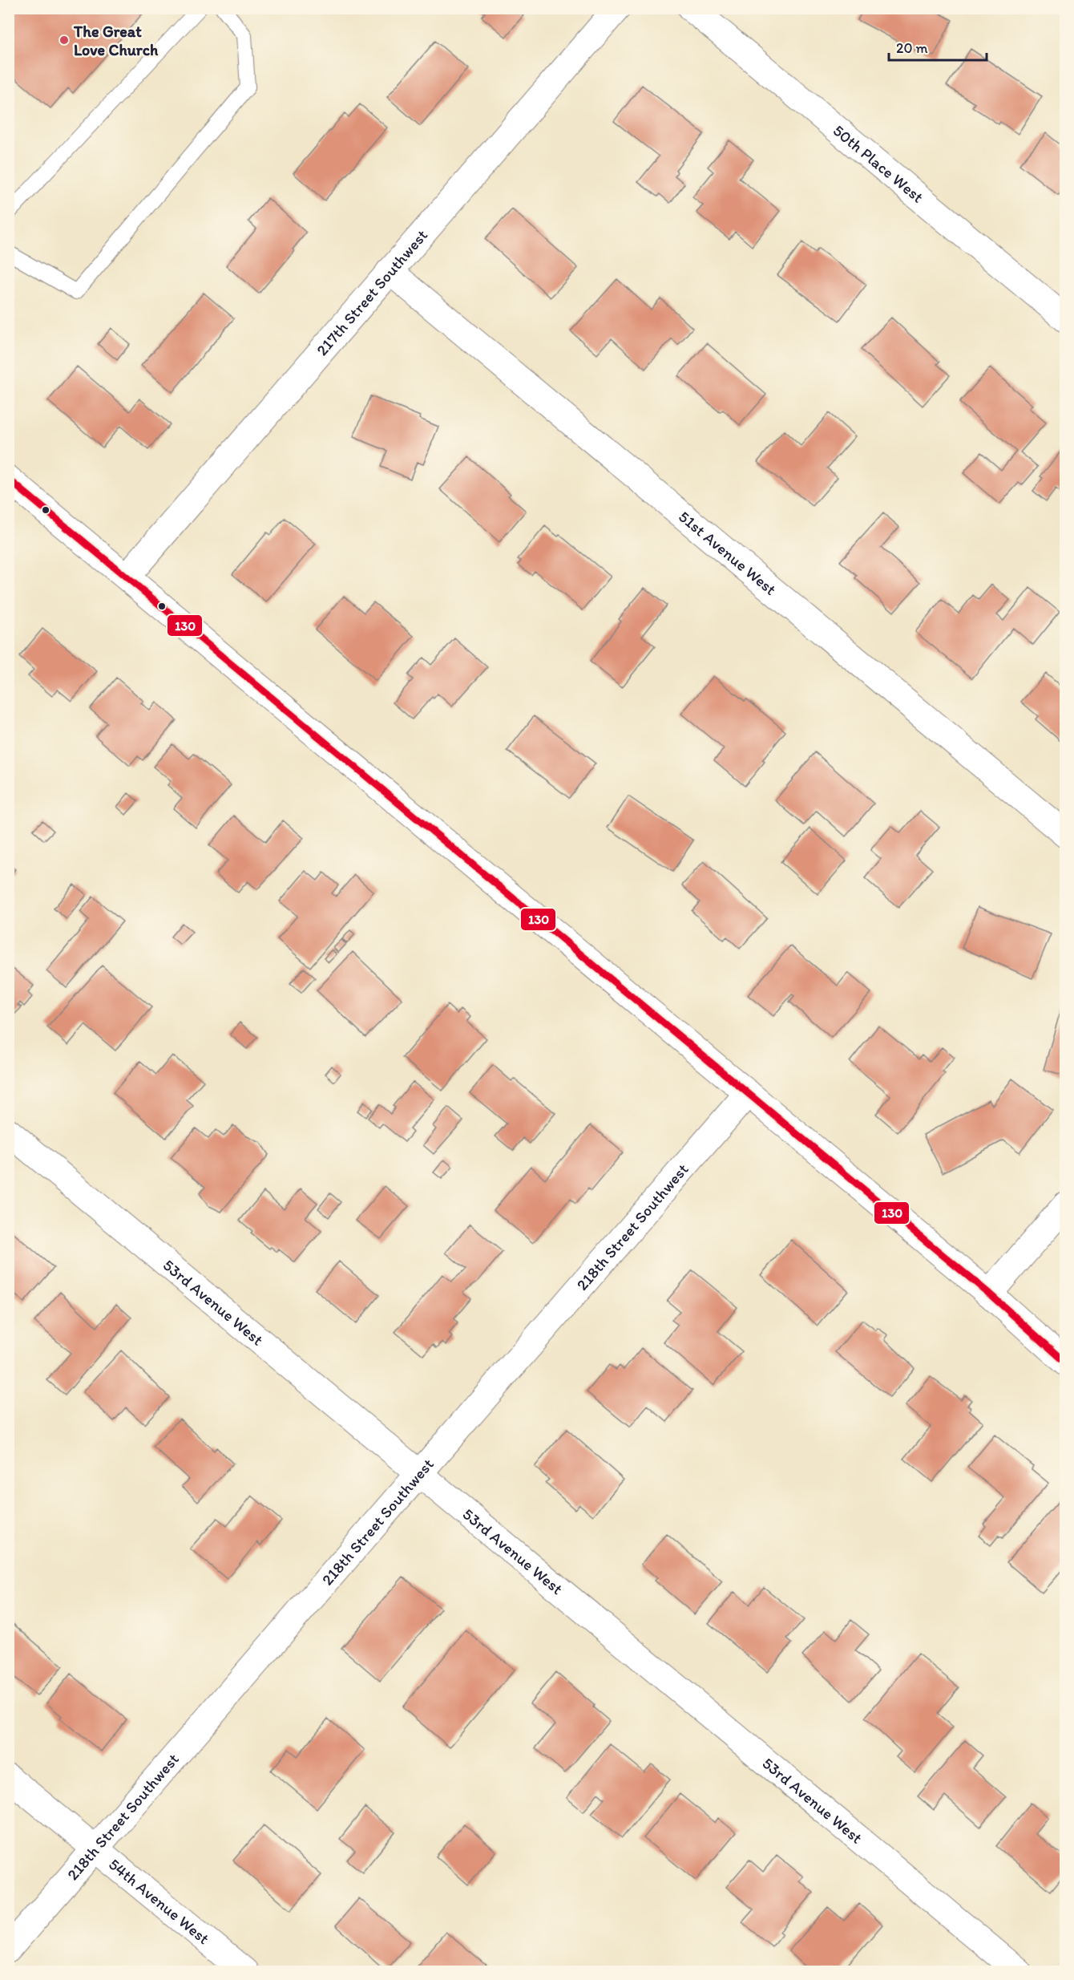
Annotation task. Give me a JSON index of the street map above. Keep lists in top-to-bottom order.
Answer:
{
  "streets": {
    "street": [
      "50th Place West",
      "217th Street Southwest",
      "51st Avenue West",
      "218th Street Southwest",
      "53rd Avenue West",
      "54th Avenue West"
    ]
  },
  "crossings": [
    ["217th Street Southwest", "51st Avenue West"],
    ["218th Street Southwest", "53rd Avenue West"],
    ["218th Street Southwest", "54th Avenue West"]
  ],
  "places": ["The Great Love Church"],
  "lines": ["transit line 130"],
  "scale_bar": "20 m"
}
